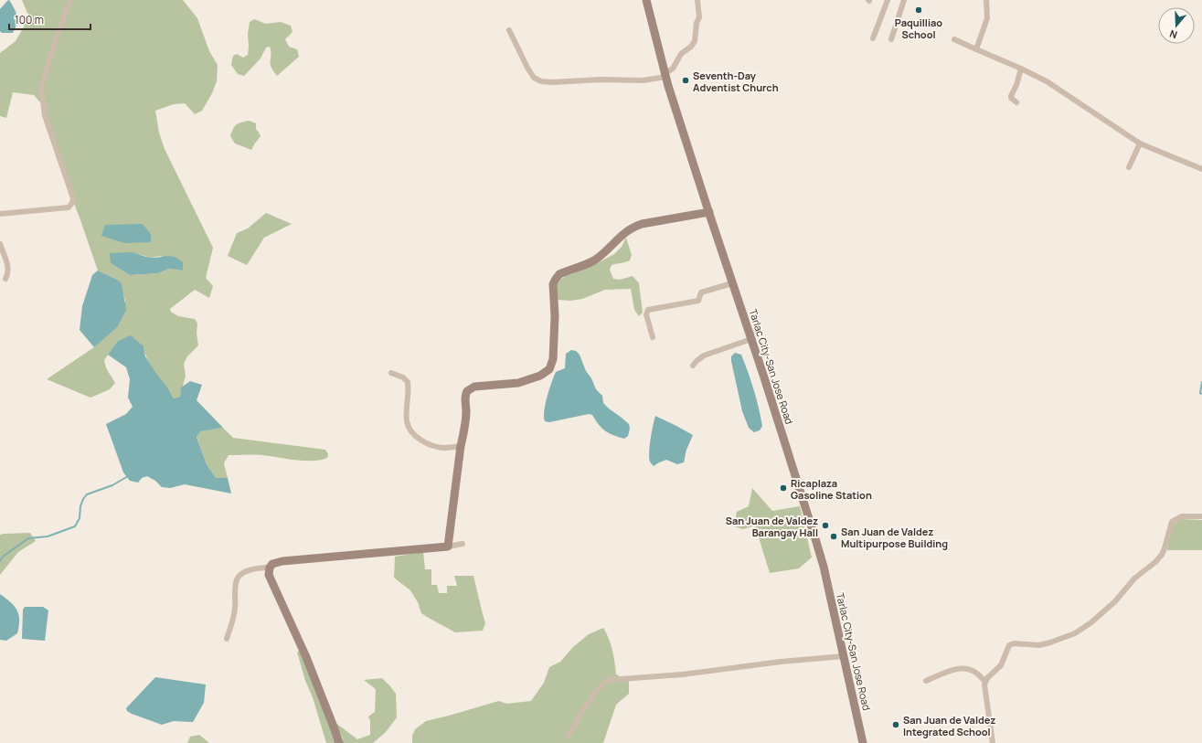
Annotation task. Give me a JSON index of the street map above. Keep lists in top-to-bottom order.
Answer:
{
  "streets": {
    "street": ["Tarlac City-San Jose Road"]
  },
  "places": [
    "Paquilliao School",
    "Seventh-Day Adventist Church",
    "Ricaplaza Gasoline Station",
    "San Juan de Valdez Barangay Hall",
    "San Juan de Valdez Multipurpose Building",
    "San Juan de Valdez Integrated School"
  ],
  "scale_bar": "100 m",
  "north": "bottom"
}
